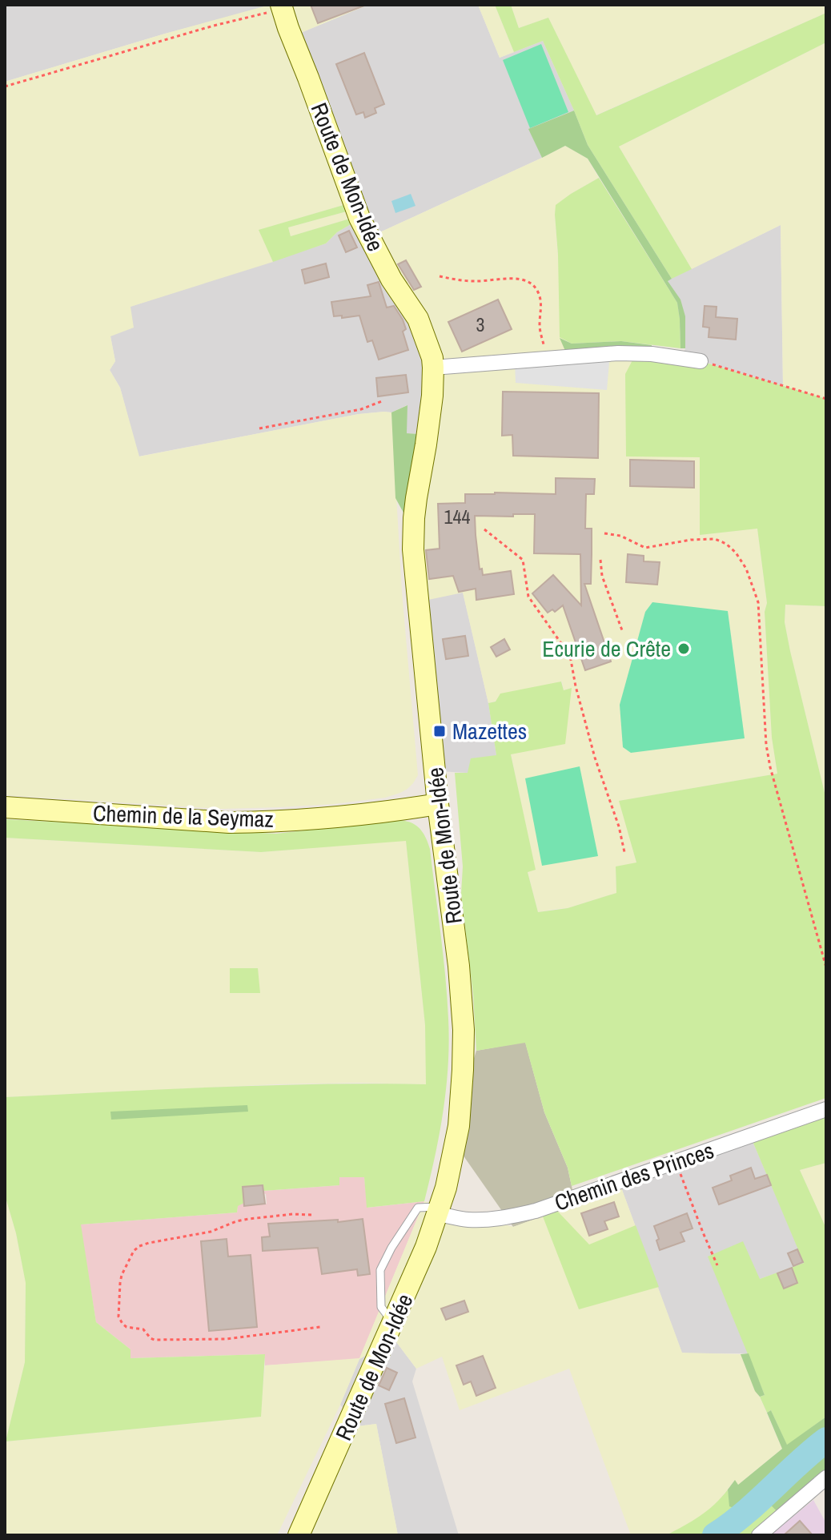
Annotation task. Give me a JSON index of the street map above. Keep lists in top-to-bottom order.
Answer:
{
  "streets": {
    "street": ["Route de Mon-Idée", "Chemin de la Seymaz", "Chemin des Princes"]
  },
  "crossings": [
    ["Route de Mon-Idée", "Chemin de la Seymaz"],
    ["Route de Mon-Idée", "Chemin des Princes"]
  ],
  "places": {
    "other": ["Ecurie de Crête"],
    "transit": ["Mazettes"]
  },
  "house_numbers": ["3", "144"]
}
